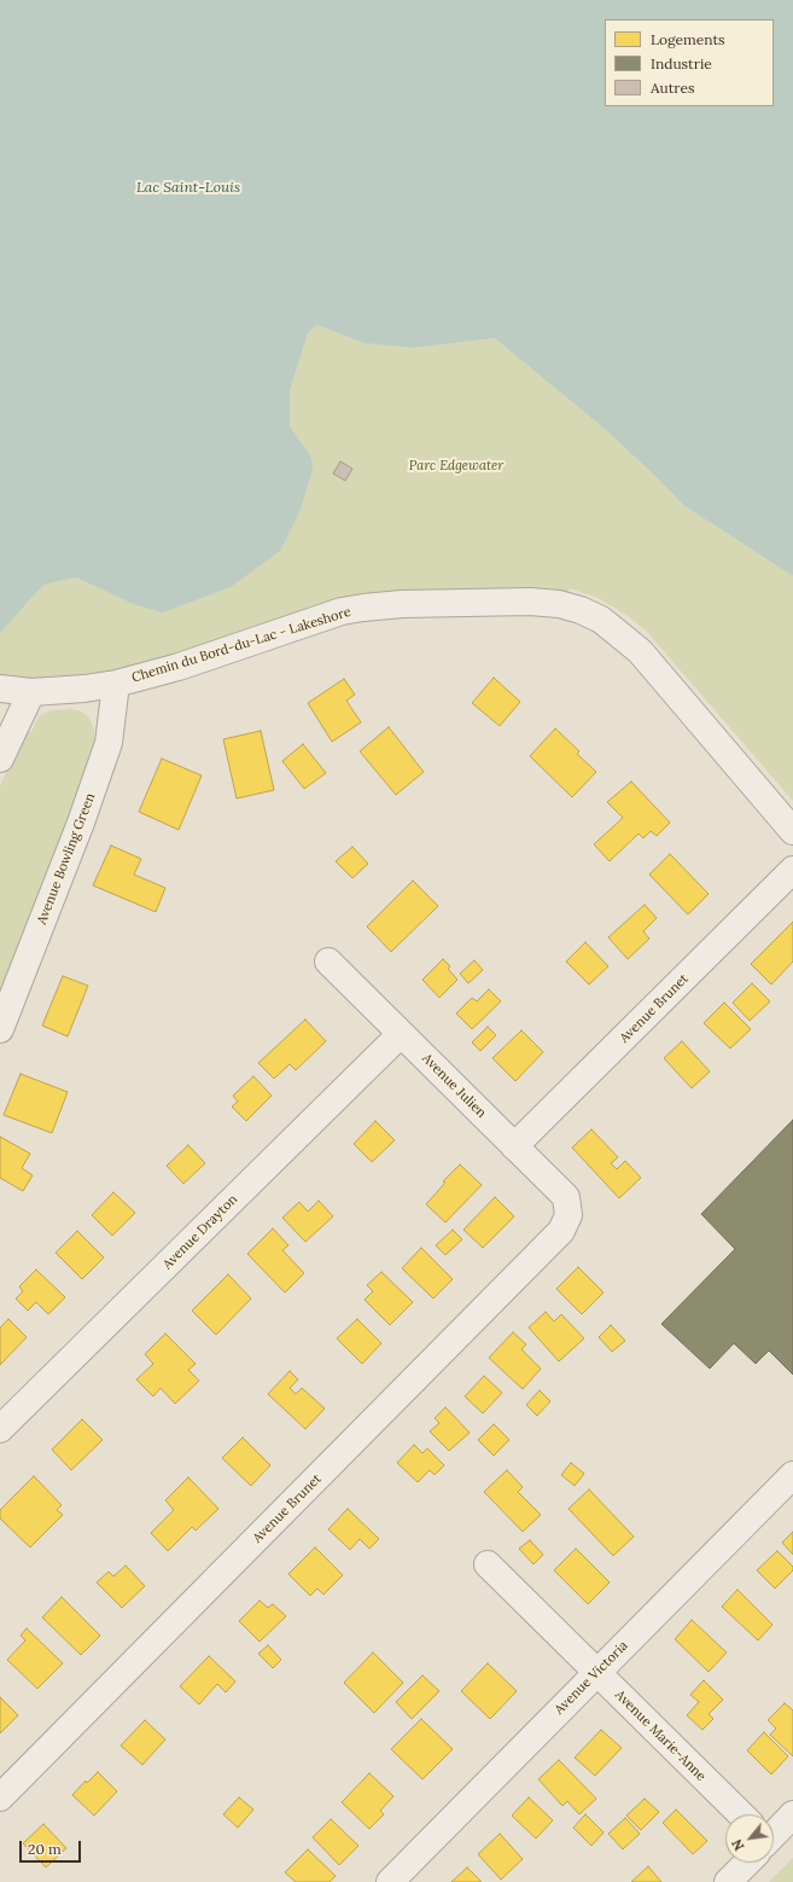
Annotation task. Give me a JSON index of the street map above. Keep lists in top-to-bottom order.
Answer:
{
  "streets": {
    "street": [
      "Chemin du Bord-du-Lac - Lakeshore",
      "Avenue Bowling Green",
      "Avenue Brunet",
      "Avenue Julien",
      "Avenue Drayton",
      "Avenue Victoria",
      "Avenue Marie-Anne"
    ]
  },
  "crossings": [
    ["Chemin du Bord-du-Lac - Lakeshore", "Avenue Bowling Green"],
    ["Avenue Brunet", "Avenue Julien"],
    ["Avenue Julien", "Avenue Drayton"],
    ["Avenue Victoria", "Avenue Marie-Anne"]
  ],
  "water": ["Lac Saint-Louis"],
  "parks": ["Parc Edgewater"],
  "legend": ["Logements", "Industrie", "Autres"],
  "scale_bar": "20 m",
  "north": "bottom left"
}
